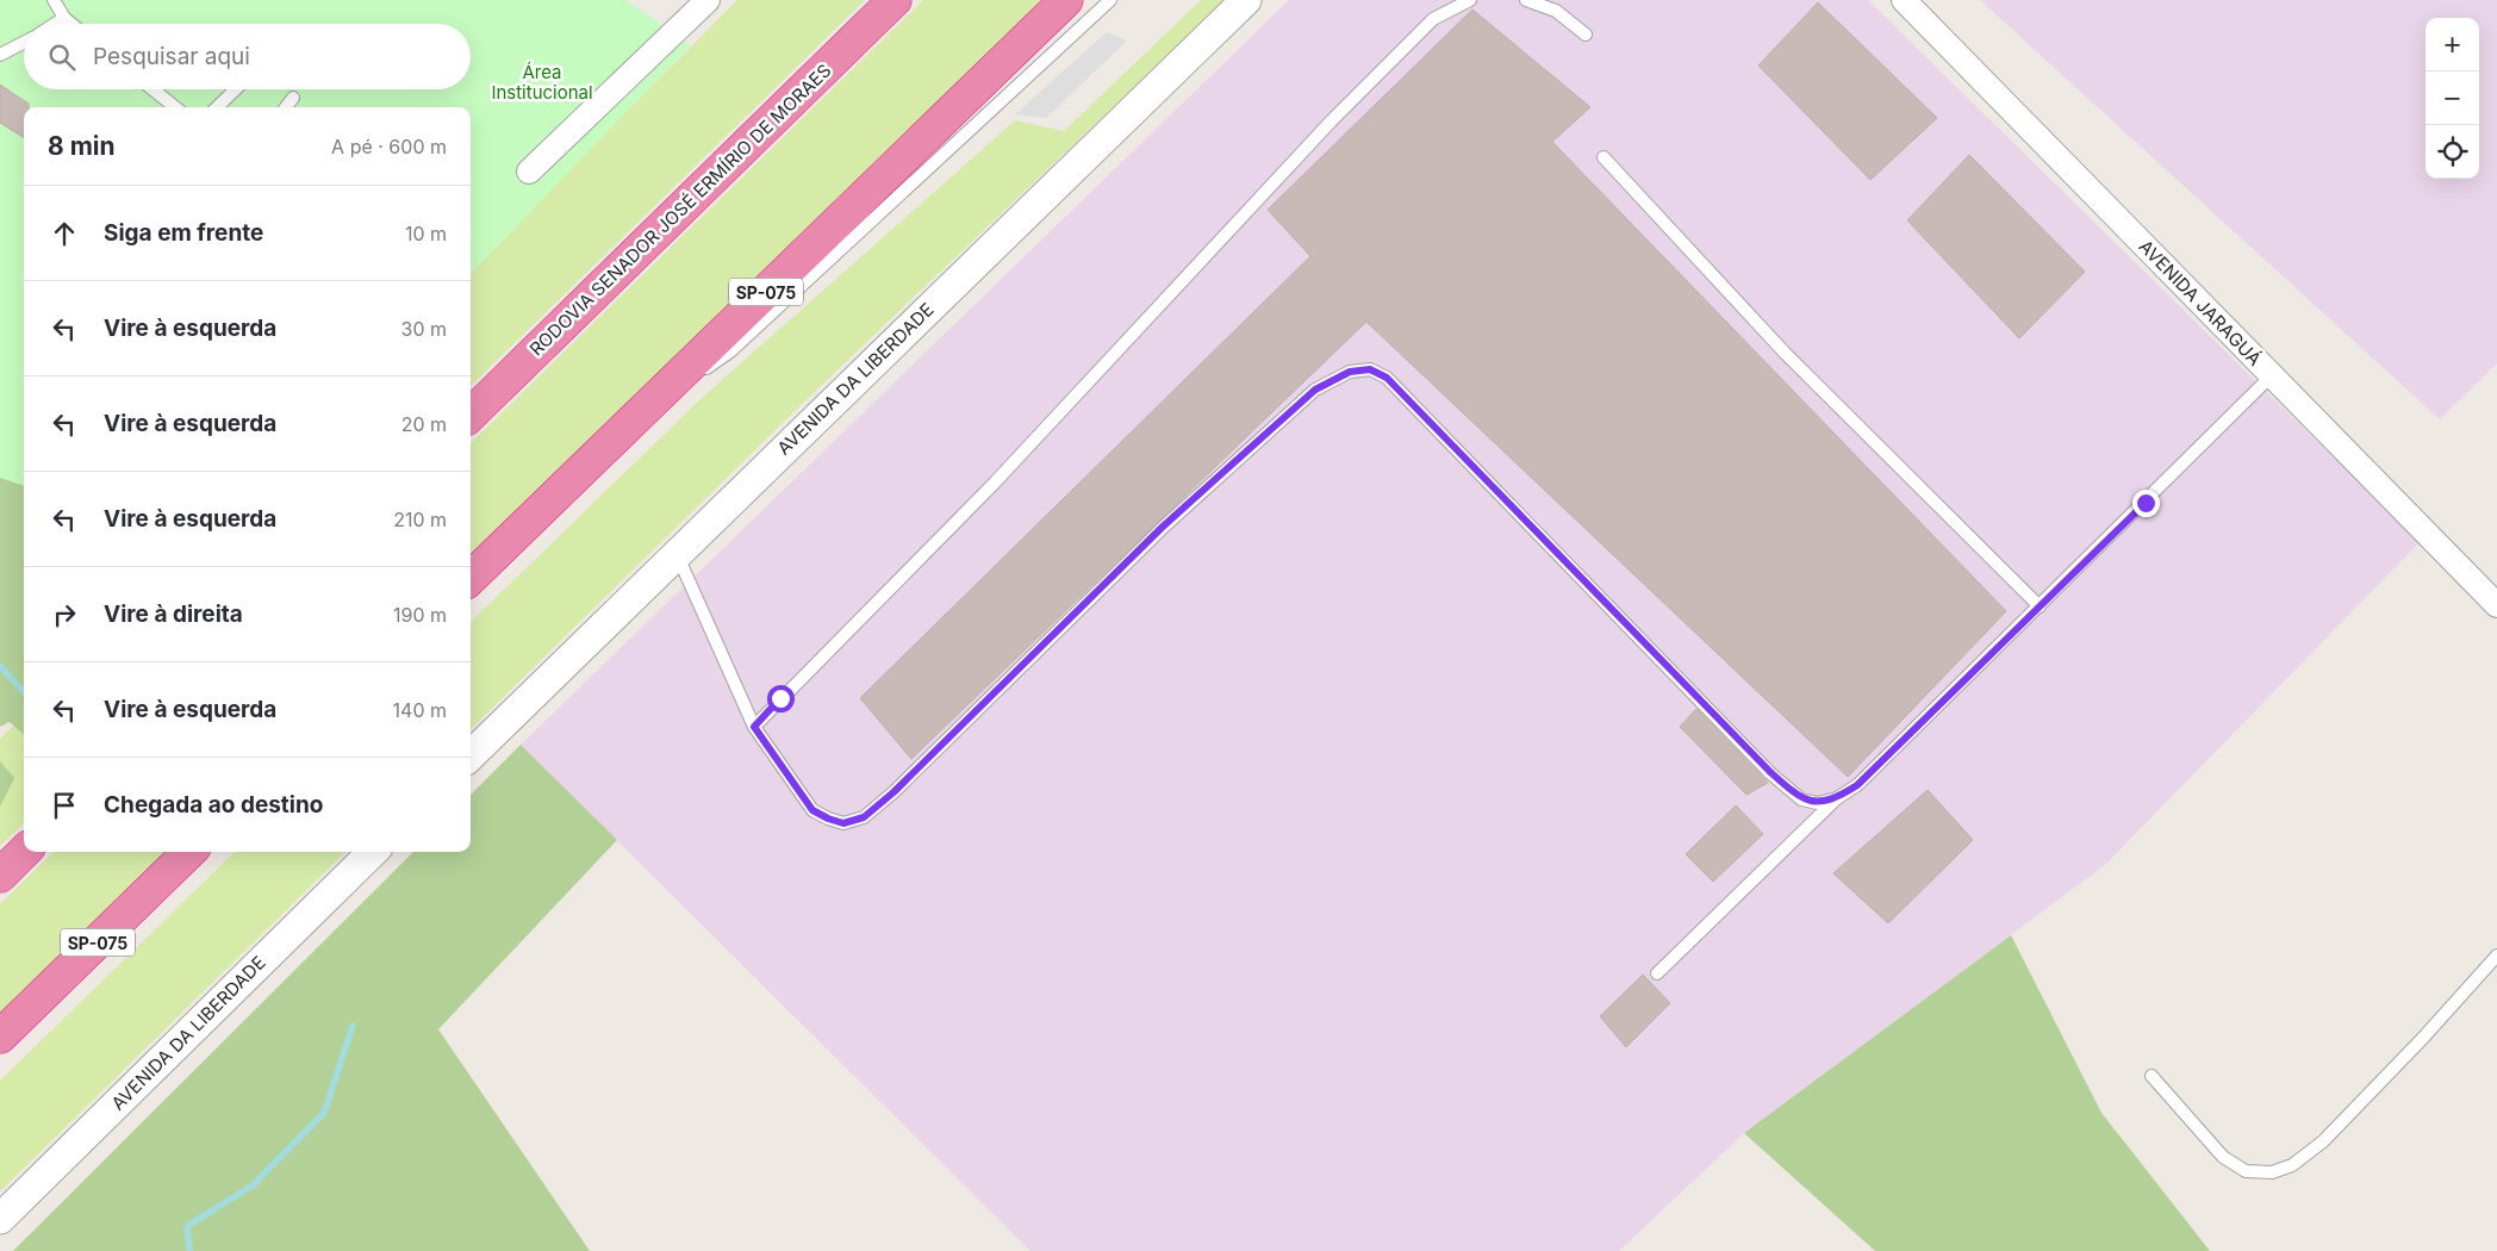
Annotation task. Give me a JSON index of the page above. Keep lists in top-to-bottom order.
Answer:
{
  "streets": {
    "highway": ["RODOVIA SENADOR JOSÉ ERMÍRIO DE MORAES", "SP-075"],
    "street": ["AVENIDA JARAGUÁ", "AVENIDA DA LIBERDADE"]
  },
  "parks": ["Área Institucional"],
  "page": {
    "map_buttons": ["+", "−"],
    "search": "Pesquisar aqui",
    "heading": ["8 min", "A pé · 600 m"],
    "list": [
      ["Siga em frente", "10 m"],
      ["Vire à esquerda", "30 m"],
      ["Vire à esquerda", "20 m"],
      ["Vire à esquerda", "210 m"],
      ["Vire à direita", "190 m"],
      ["Vire à esquerda", "140 m"],
      "Chegada ao destino"
    ]
  }
}
